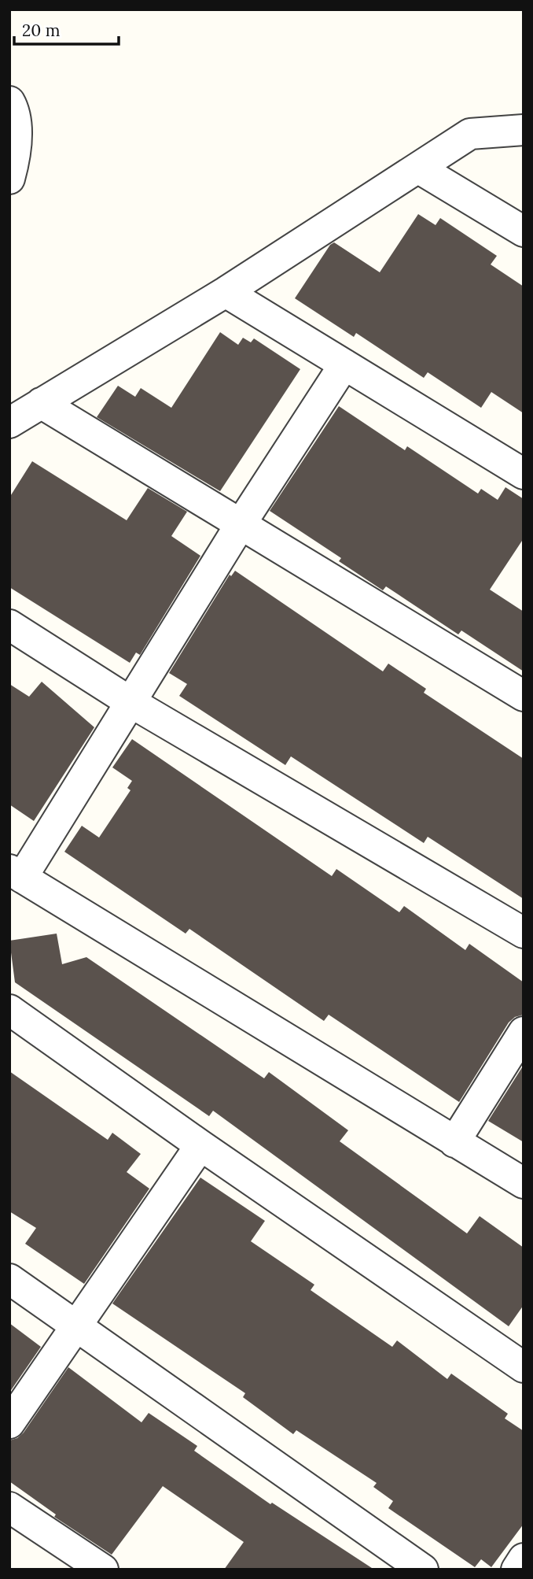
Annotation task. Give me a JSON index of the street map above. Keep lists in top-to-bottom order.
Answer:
{
  "scale_bar": "20 m"
}
